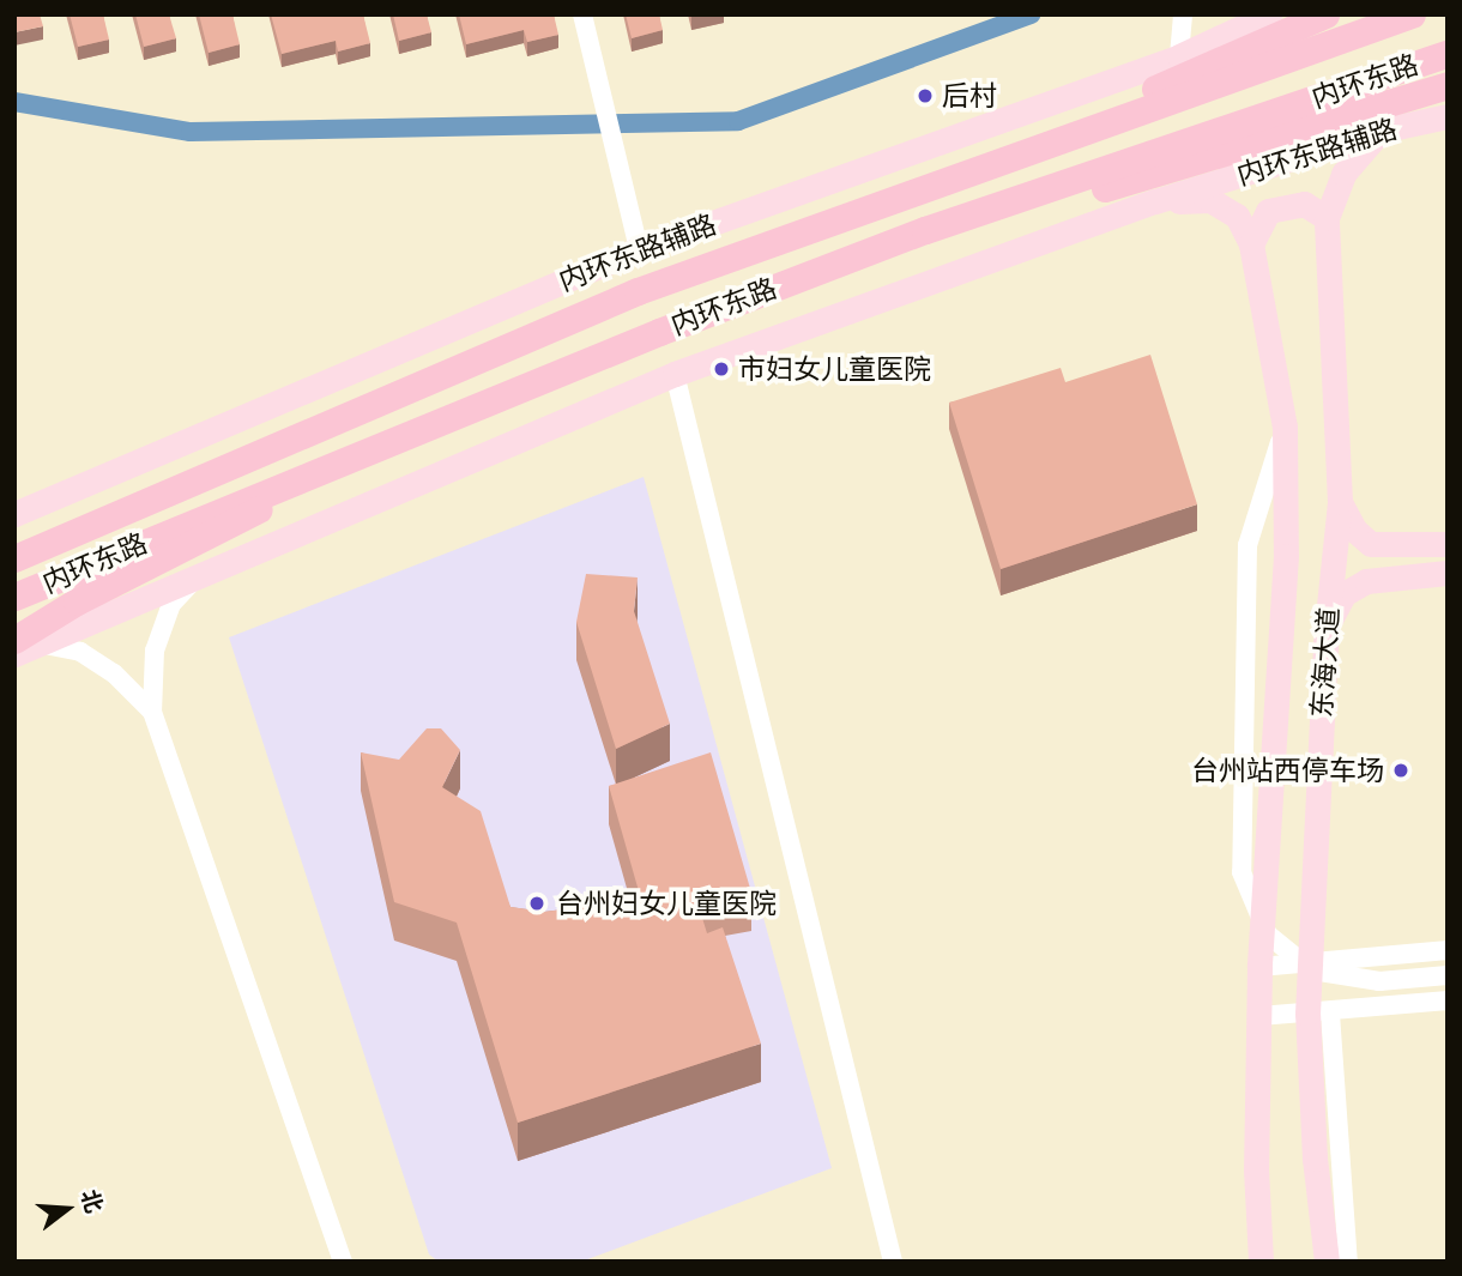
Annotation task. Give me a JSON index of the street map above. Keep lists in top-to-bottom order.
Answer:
{
  "streets": {
    "highway": ["内环东路"],
    "main road": ["内环东路辅路", "东海大道"]
  },
  "crossings": [
    ["内环东路辅路", "东海大道"]
  ],
  "places": [
    "后村",
    "市妇女儿童医院",
    "台州站西停车场",
    "台州妇女儿童医院"
  ],
  "north": "right"
}
